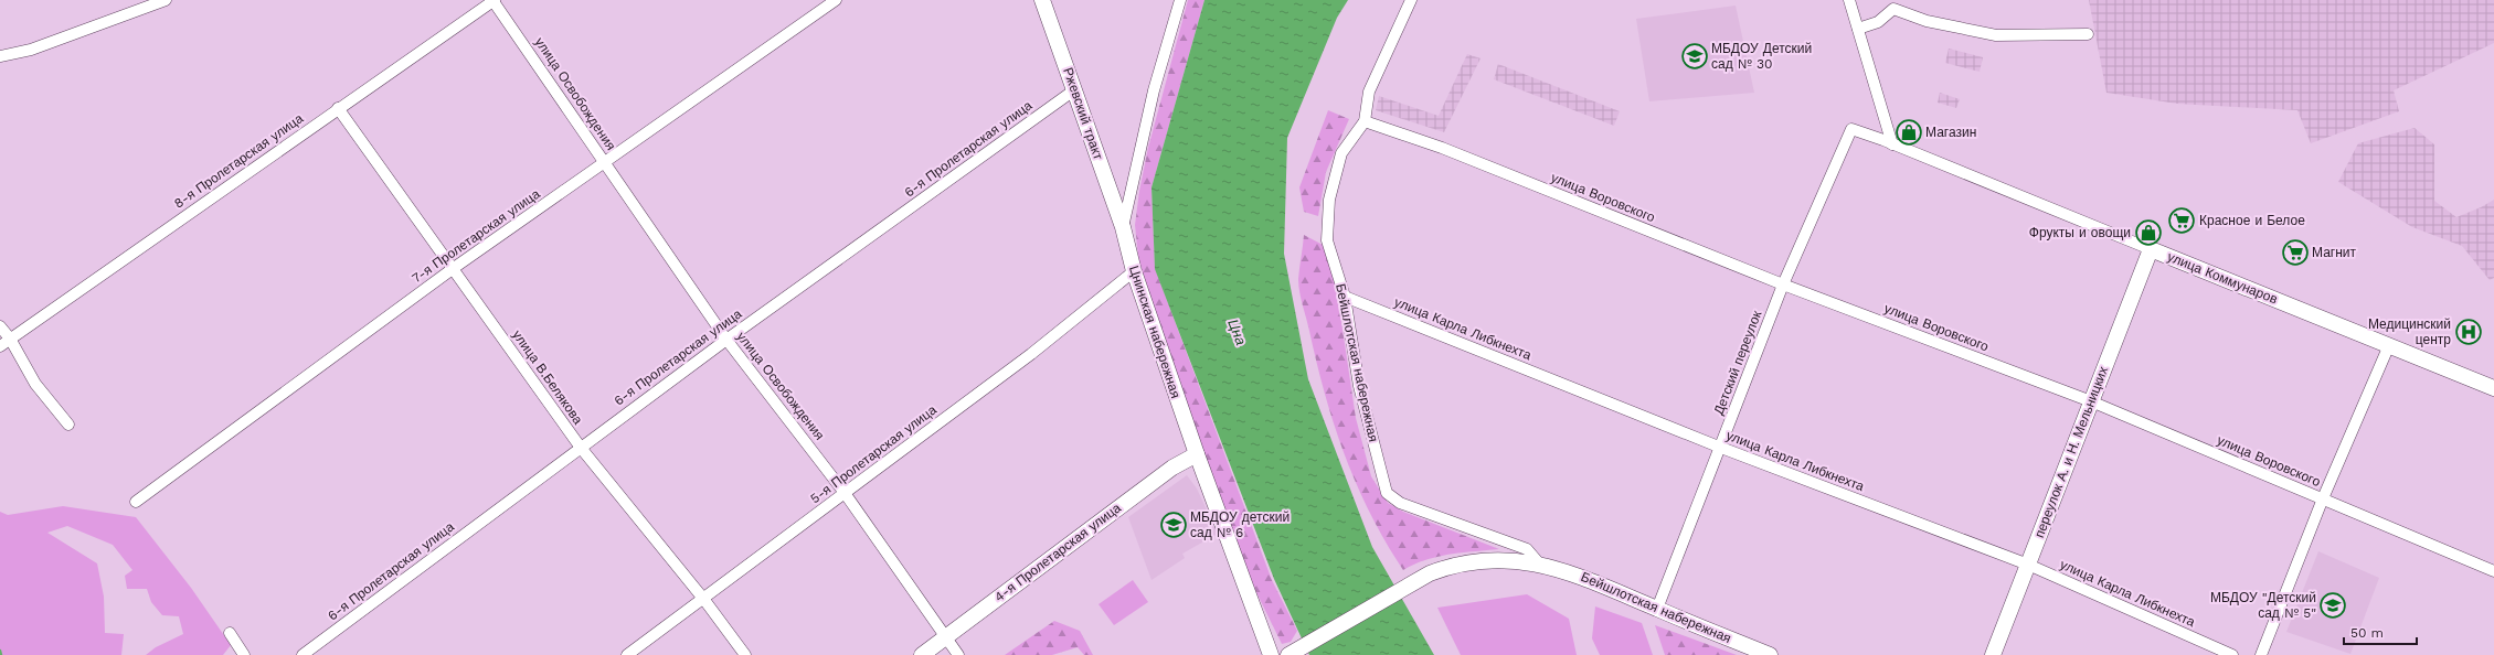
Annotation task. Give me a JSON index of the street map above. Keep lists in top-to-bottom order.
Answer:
{
  "streets": {
    "street": [
      "улица Освобождения",
      "Ржевский тракт",
      "6-я Пролетарская улица",
      "8-я Пролетарская улица",
      "улица Воровского",
      "7-я Пролетарская улица",
      "улица Коммунаров",
      "улица Карла Либкнехта",
      "Цнинская набережная",
      "Бейшлотская набережная",
      "Детский переулок",
      "улица В.Белякова",
      "переулок А. и Н. Мельницких",
      "5-я Пролетарская улица",
      "4-я Пролетарская улица"
    ]
  },
  "crossings": [
    ["улица Освобождения", "6-я Пролетарская улица"],
    ["улица Освобождения", "8-я Пролетарская улица"],
    ["улица Освобождения", "7-я Пролетарская улица"],
    ["улица Освобождения", "5-я Пролетарская улица"],
    ["улица Освобождения", "4-я Пролетарская улица"],
    ["Ржевский тракт", "6-я Пролетарская улица"],
    ["Ржевский тракт", "Цнинская набережная"],
    ["6-я Пролетарская улица", "улица В.Белякова"],
    ["8-я Пролетарская улица", "улица В.Белякова"],
    ["улица Воровского", "Бейшлотская набережная"],
    ["улица Воровского", "Детский переулок"],
    ["улица Воровского", "переулок А. и Н. Мельницких"],
    ["7-я Пролетарская улица", "улица В.Белякова"],
    ["улица Коммунаров", "Детский переулок"],
    ["улица Коммунаров", "переулок А. и Н. Мельницких"],
    ["улица Карла Либкнехта", "Бейшлотская набережная"],
    ["улица Карла Либкнехта", "Детский переулок"],
    ["улица Карла Либкнехта", "переулок А. и Н. Мельницких"],
    ["Цнинская набережная", "5-я Пролетарская улица"],
    ["Цнинская набережная", "4-я Пролетарская улица"],
    ["Бейшлотская набережная", "Детский переулок"],
    ["улица В.Белякова", "5-я Пролетарская улица"]
  ],
  "water": ["Цна"],
  "places": {
    "school or university": ["МБДОУ Детский сад № 30", "МБДОУ детский сад № 6", "МБДОУ \"Детский сад № 5\""],
    "shop": ["Магазин", "Фрукты и овощи"],
    "supermarket": ["Красное и Белое", "Магнит"],
    "hospital": ["Медицинский центр"]
  },
  "scale_bar": "50 m"
}
